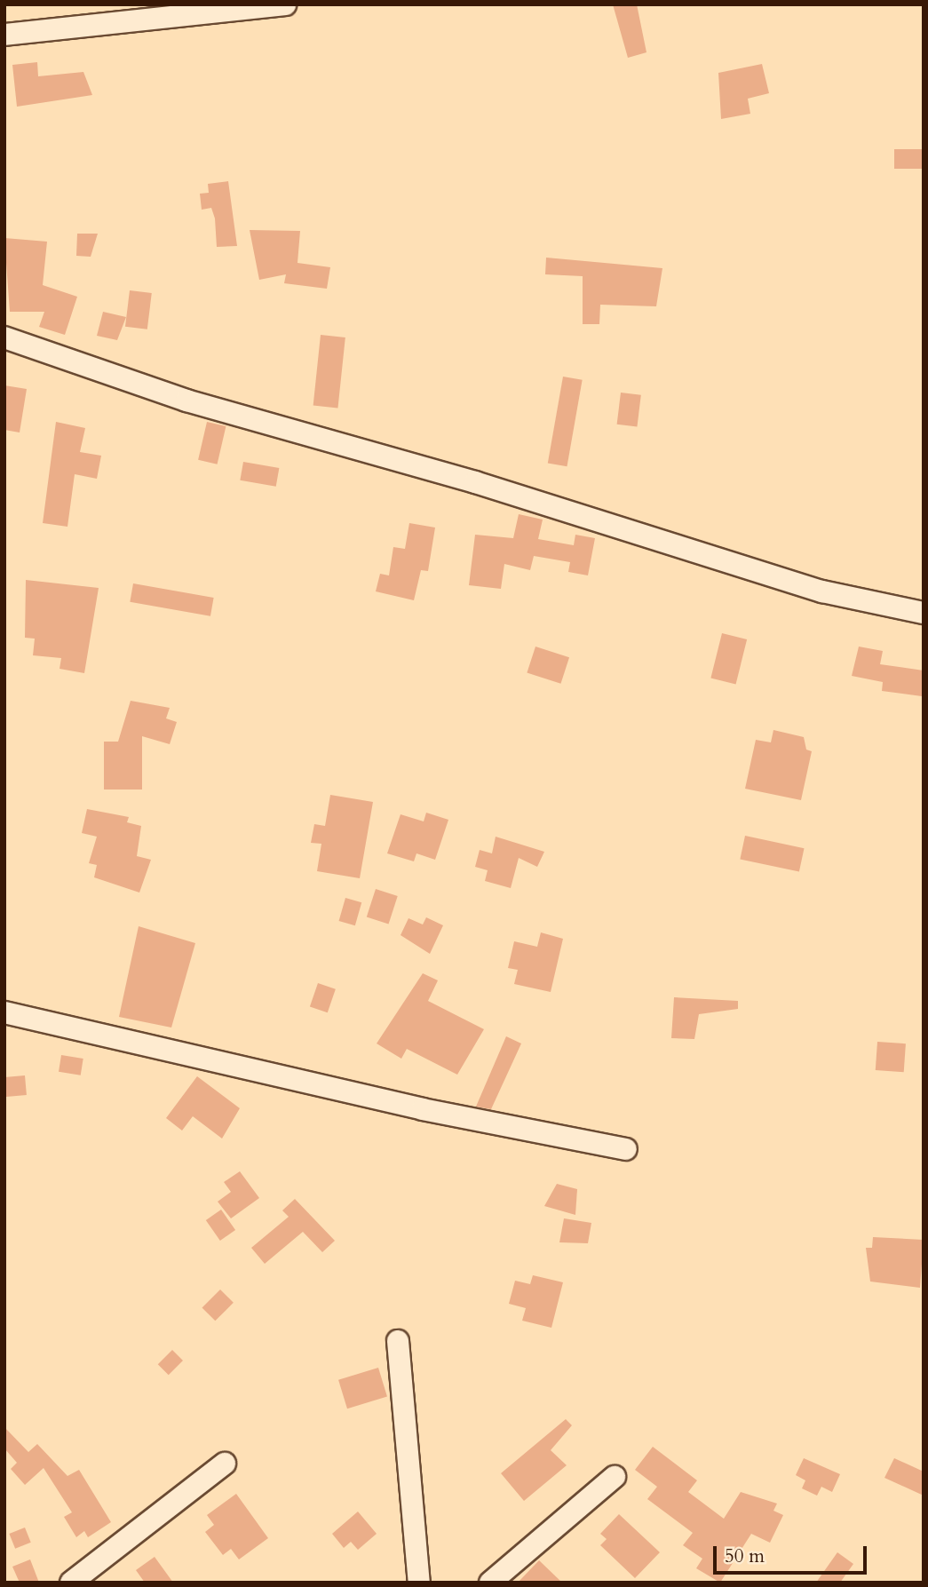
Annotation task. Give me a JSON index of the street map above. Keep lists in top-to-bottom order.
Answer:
{
  "scale_bar": "50 m"
}
